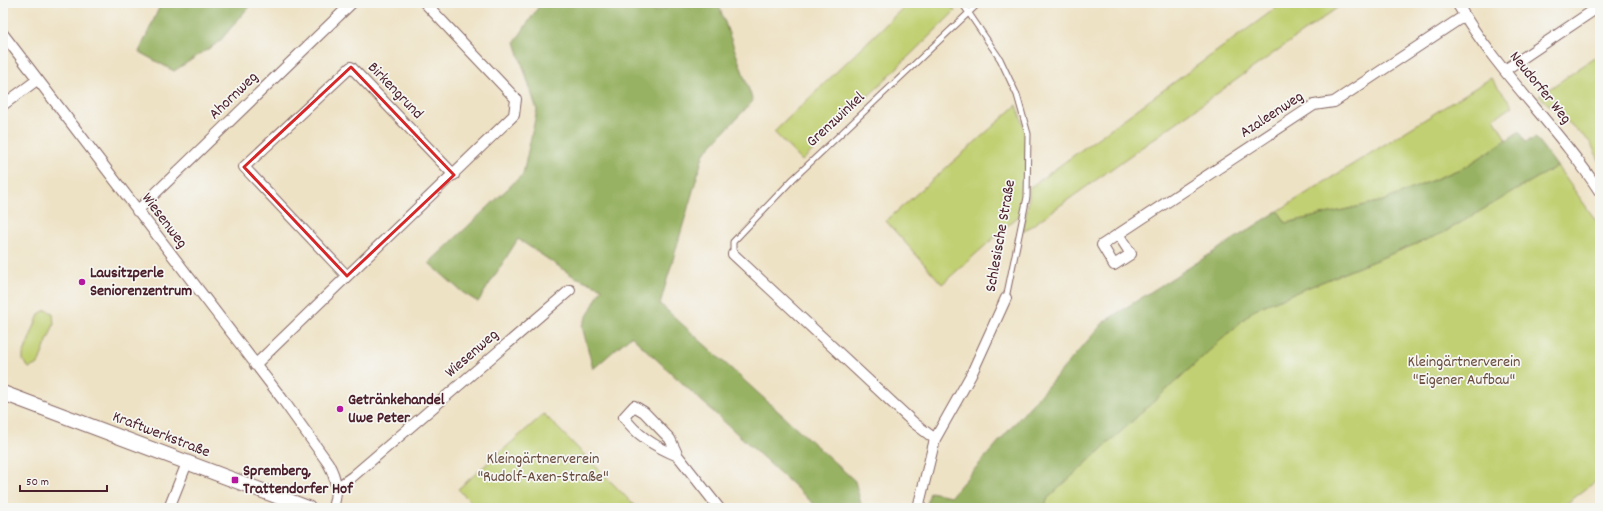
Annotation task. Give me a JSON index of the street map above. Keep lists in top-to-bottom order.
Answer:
{
  "streets": {
    "main road": ["Kraftwerkstraße"],
    "street": [
      "Neudorfer Weg",
      "Birkengrund",
      "Ahornweg",
      "Azaleenweg",
      "Wiesenweg",
      "Schlesische Straße"
    ],
    "lane": ["Grenzwinkel"]
  },
  "crossings": [
    ["Neudorfer Weg", "Azaleenweg"],
    ["Ahornweg", "Wiesenweg"],
    ["Grenzwinkel", "Schlesische Straße"]
  ],
  "parks": ["Kleingärtnerverein \"Eigener Aufbau\"", "Kleingärtnerverein \"Rudolf-Axen-Straße\""],
  "places": {
    "other": ["Lausitzperle Seniorenzentrum", "Getränkehandel Uwe Peter"],
    "transit": ["Spremberg, Trattendorfer Hof"]
  },
  "scale_bar": "50 m"
}
